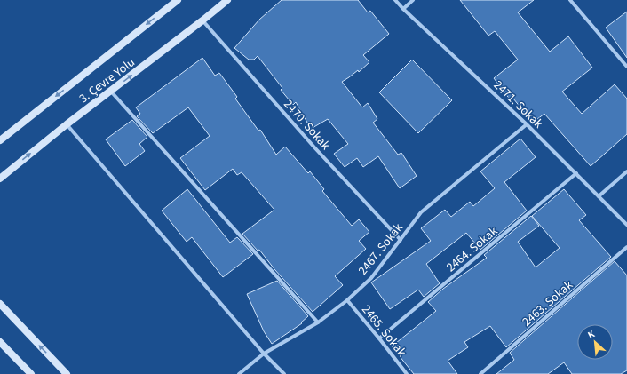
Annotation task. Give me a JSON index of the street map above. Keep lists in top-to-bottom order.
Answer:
{
  "streets": {
    "main road": ["3. Çevre Yolu"],
    "street": [
      "2471. Sokak",
      "2470. Sokak",
      "2467. Sokak",
      "2464. Sokak",
      "2463. Sokak",
      "2465. Sokak"
    ]
  },
  "crossings": [
    ["3. Çevre Yolu", "2470. Sokak"],
    ["2471. Sokak", "2467. Sokak"],
    ["2471. Sokak", "2464. Sokak"],
    ["2470. Sokak", "2467. Sokak"],
    ["2467. Sokak", "2465. Sokak"],
    ["2464. Sokak", "2465. Sokak"]
  ],
  "north": "top left"
}
